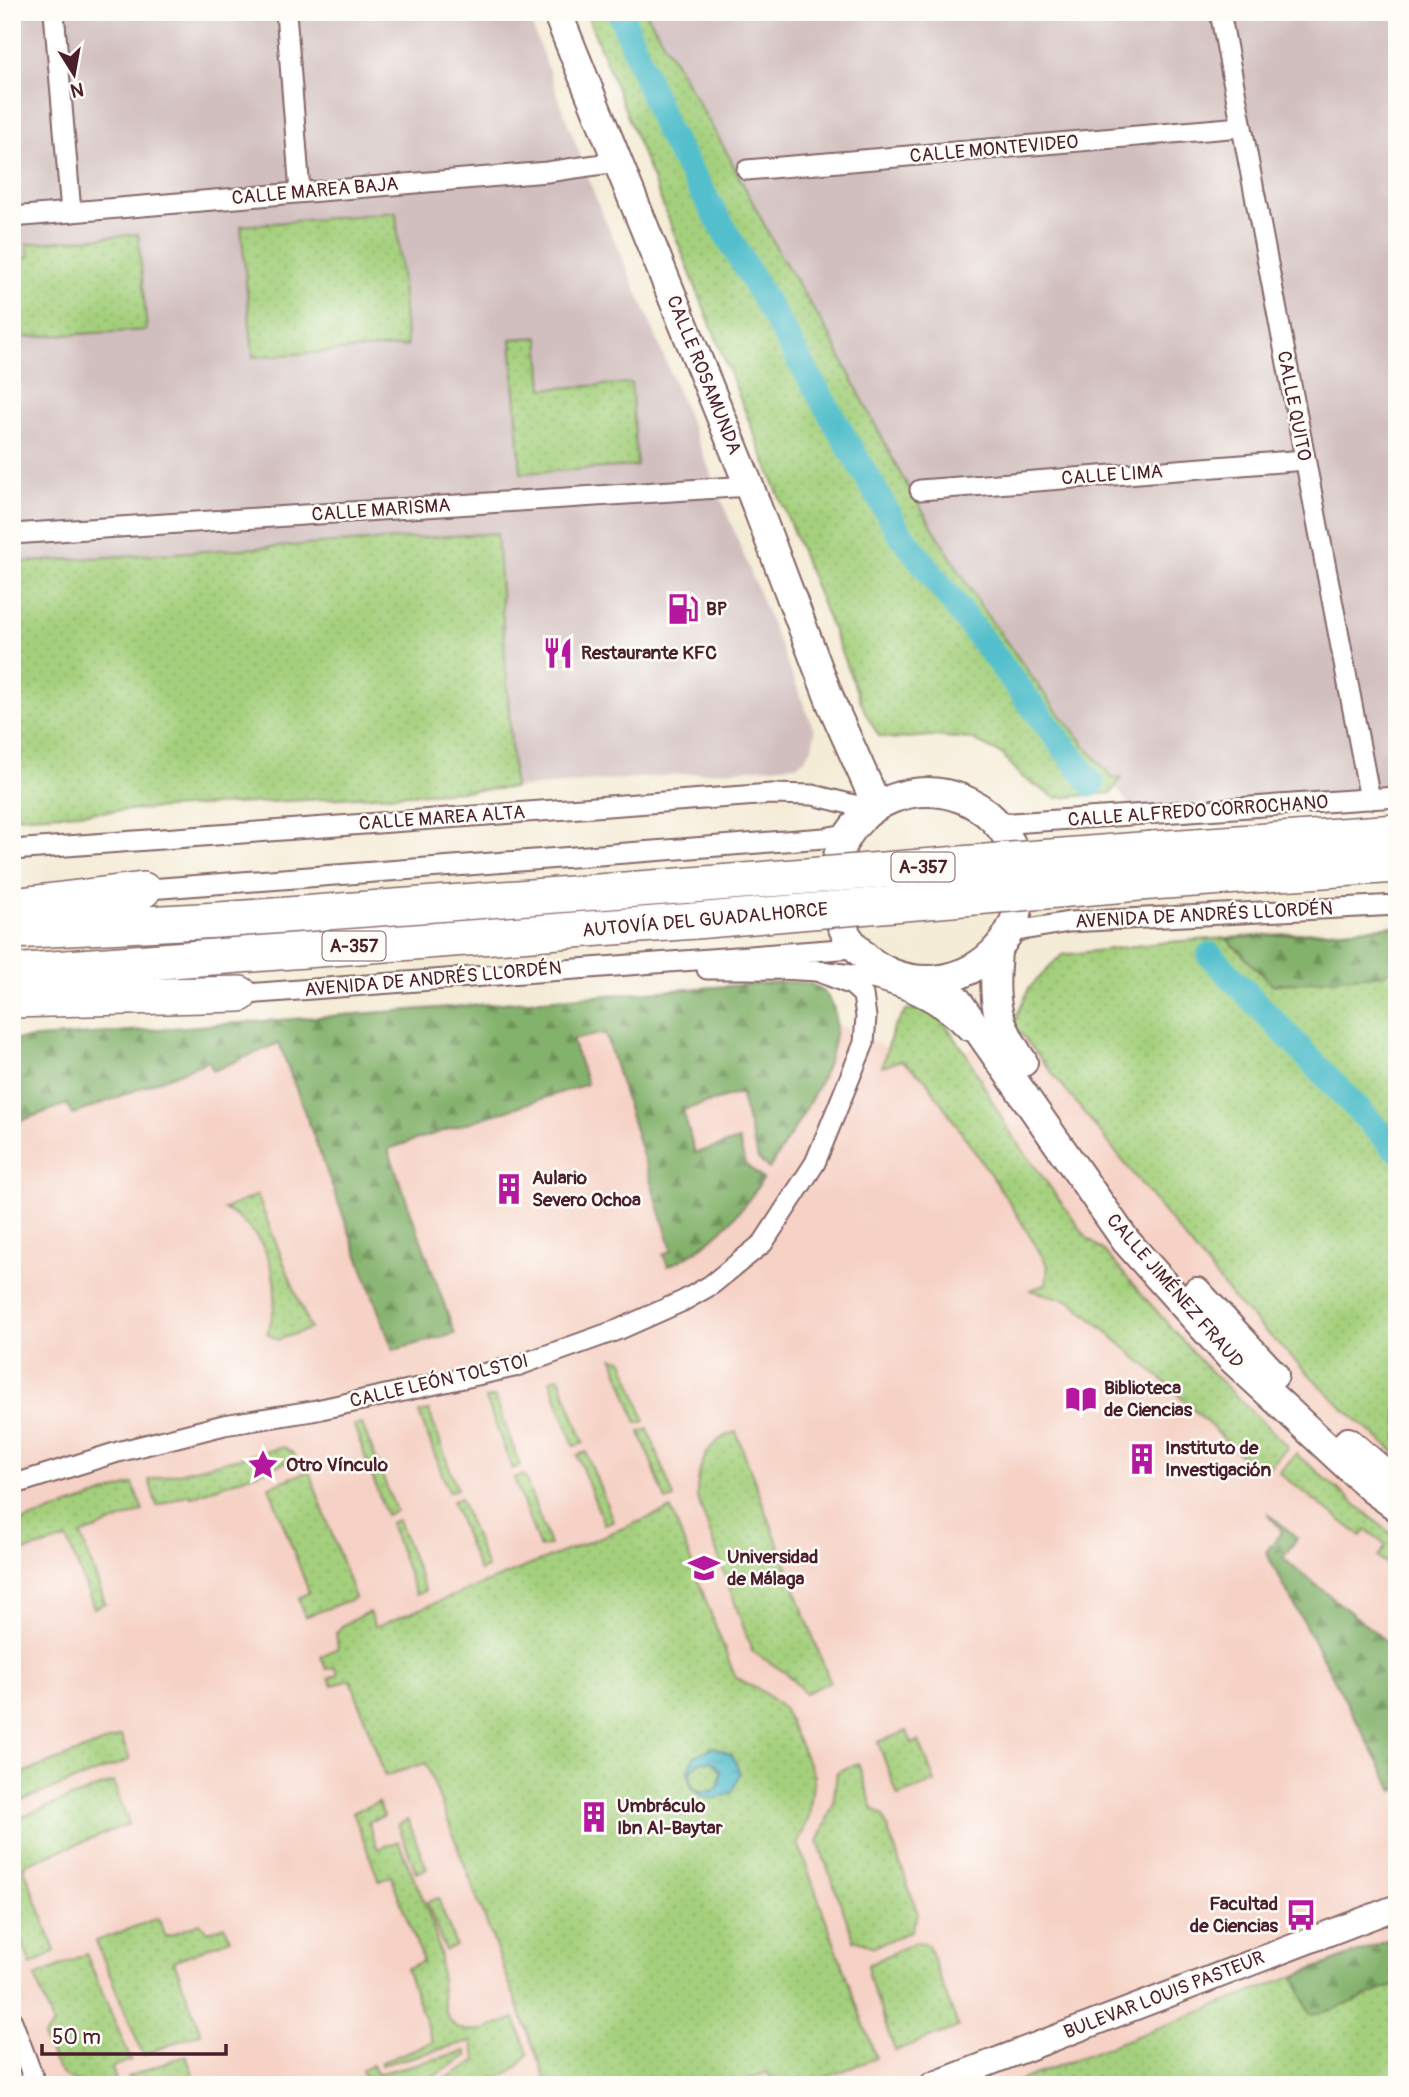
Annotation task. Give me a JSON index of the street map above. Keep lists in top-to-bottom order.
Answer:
{
  "streets": {
    "highway": ["A-357", "AUTOVÍA DEL GUADALHORCE"],
    "main road": ["CALLE ROSAMUNDA", "CALLE JIMÉNEZ FRAUD"],
    "street": [
      "CALLE MONTEVIDEO",
      "CALLE MAREA BAJA",
      "CALLE QUITO",
      "CALLE LIMA",
      "CALLE MARISMA",
      "CALLE ALFREDO CORROCHANO",
      "CALLE MAREA ALTA",
      "AVENIDA DE ANDRÉS LLORDÉN",
      "CALLE LEÓN TOLSTOI",
      "BULEVAR LOUIS PASTEUR"
    ]
  },
  "crossings": [
    ["CALLE MONTEVIDEO", "CALLE QUITO"],
    ["CALLE MAREA BAJA", "CALLE ROSAMUNDA"],
    ["CALLE ROSAMUNDA", "CALLE MARISMA"],
    ["CALLE ROSAMUNDA", "CALLE ALFREDO CORROCHANO"],
    ["CALLE ROSAMUNDA", "CALLE MAREA ALTA"],
    ["CALLE ROSAMUNDA", "AVENIDA DE ANDRÉS LLORDÉN"],
    ["CALLE ROSAMUNDA", "CALLE JIMÉNEZ FRAUD"],
    ["CALLE QUITO", "CALLE LIMA"],
    ["CALLE QUITO", "CALLE ALFREDO CORROCHANO"],
    ["CALLE ALFREDO CORROCHANO", "CALLE MAREA ALTA"],
    ["CALLE ALFREDO CORROCHANO", "AVENIDA DE ANDRÉS LLORDÉN"],
    ["CALLE ALFREDO CORROCHANO", "CALLE JIMÉNEZ FRAUD"],
    ["CALLE MAREA ALTA", "AVENIDA DE ANDRÉS LLORDÉN"],
    ["CALLE MAREA ALTA", "CALLE JIMÉNEZ FRAUD"],
    ["AVENIDA DE ANDRÉS LLORDÉN", "CALLE JIMÉNEZ FRAUD"]
  ],
  "places": {
    "fuel station": ["BP"],
    "restaurant": ["Restaurante KFC"],
    "building": ["Aulario Severo Ochoa", "Instituto de Investigación", "Umbráculo Ibn Al-Baytar"],
    "library": ["Biblioteca de Ciencias"],
    "place": ["Otro Vínculo"],
    "school or university": ["Universidad de Málaga"],
    "bus stop": ["Facultad de Ciencias"]
  },
  "scale_bar": "50 m",
  "north": "bottom"
}
